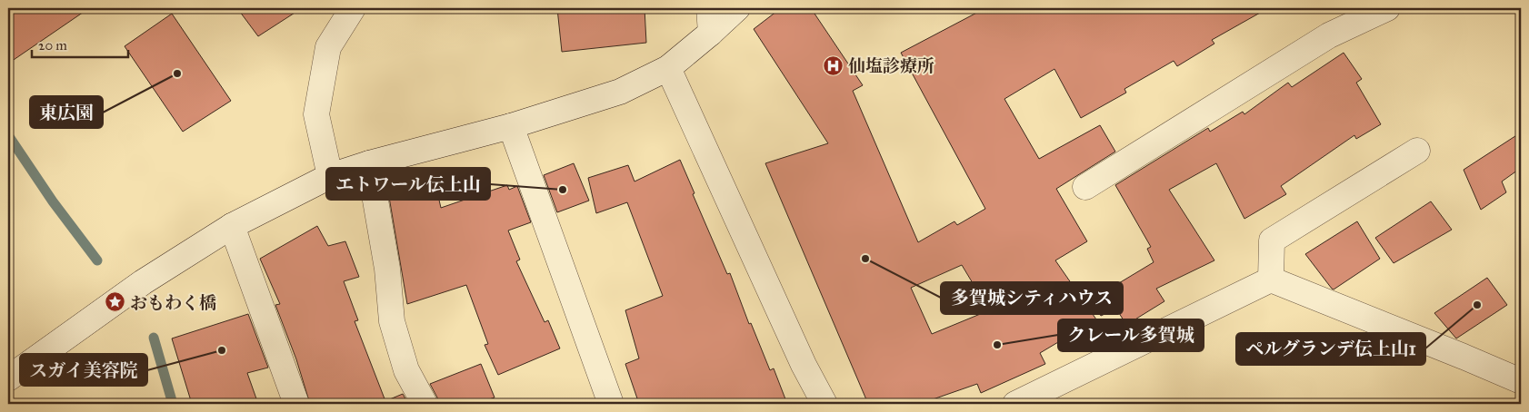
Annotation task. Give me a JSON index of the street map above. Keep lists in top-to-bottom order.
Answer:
{
  "places": {
    "hospital": ["仙塩診療所"],
    "other": [
      "東広園",
      "エトワール伝上山",
      "多賀城シティハウス",
      "ペルグランデ伝上山1",
      "クレール多賀城",
      "スガイ美容院"
    ],
    "place": ["おもわく橋"]
  },
  "scale_bar": "20 m"
}
